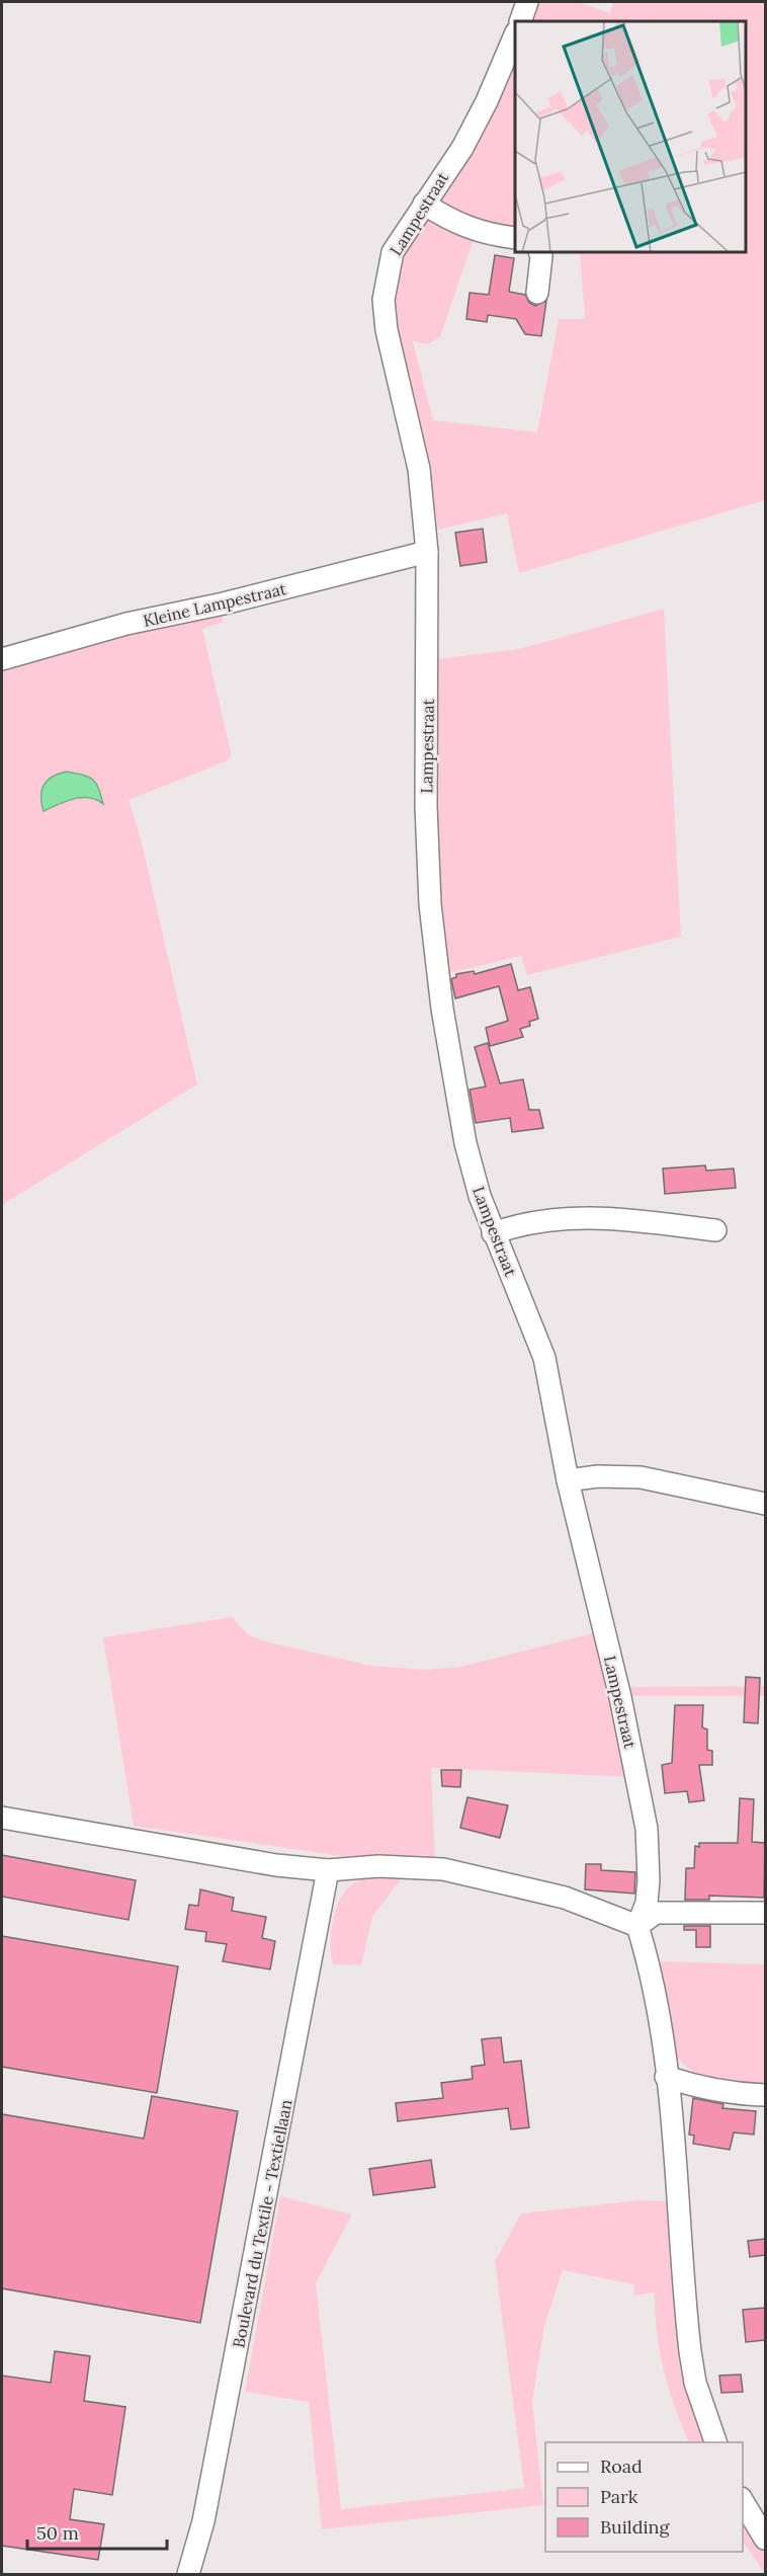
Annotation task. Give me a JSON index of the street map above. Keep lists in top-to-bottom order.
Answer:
{
  "streets": {
    "street": ["Lampestraat", "Kleine Lampestraat", "Boulevard du Textile - Textiellaan"]
  },
  "crossings": [
    ["Lampestraat", "Kleine Lampestraat"]
  ],
  "legend": ["Road", "Park", "Building"],
  "scale_bar": "50 m"
}
